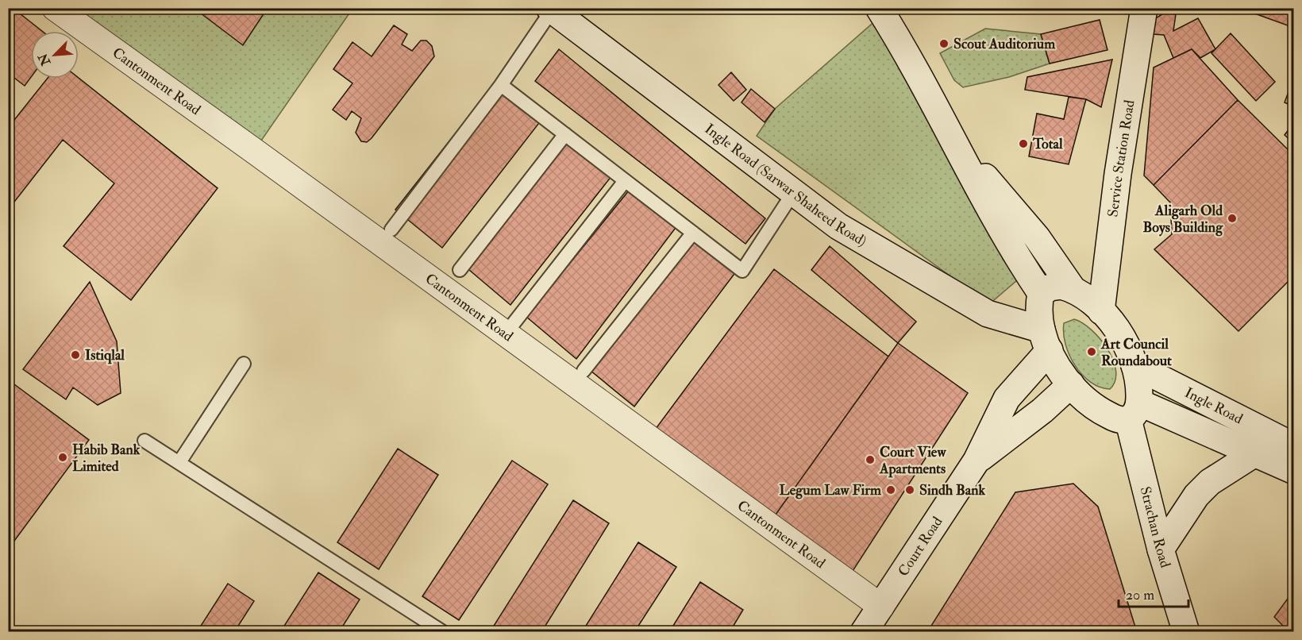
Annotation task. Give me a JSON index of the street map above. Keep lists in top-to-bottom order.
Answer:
{
  "streets": {
    "main road": [
      "Service Station Road",
      "Ingle Road (Sarwar Shaheed Road)",
      "Ingle Road",
      "Strachan Road",
      "Court Road"
    ],
    "street": ["Cantonment Road"]
  },
  "crossings": [
    ["Cantonment Road", "Court Road"],
    ["Ingle Road (Sarwar Shaheed Road)", "Court Road"],
    ["Ingle Road", "Strachan Road"]
  ],
  "places": [
    "Scout Auditorium",
    "Total",
    "Aligarh Old Boys Building",
    "Art Council Roundabout",
    "Istiqlal",
    "Habib Bank Limited",
    "Court View Apartments",
    "Legum Law Firm",
    "Sindh Bank"
  ],
  "scale_bar": "20 m",
  "north": "bottom left"
}
